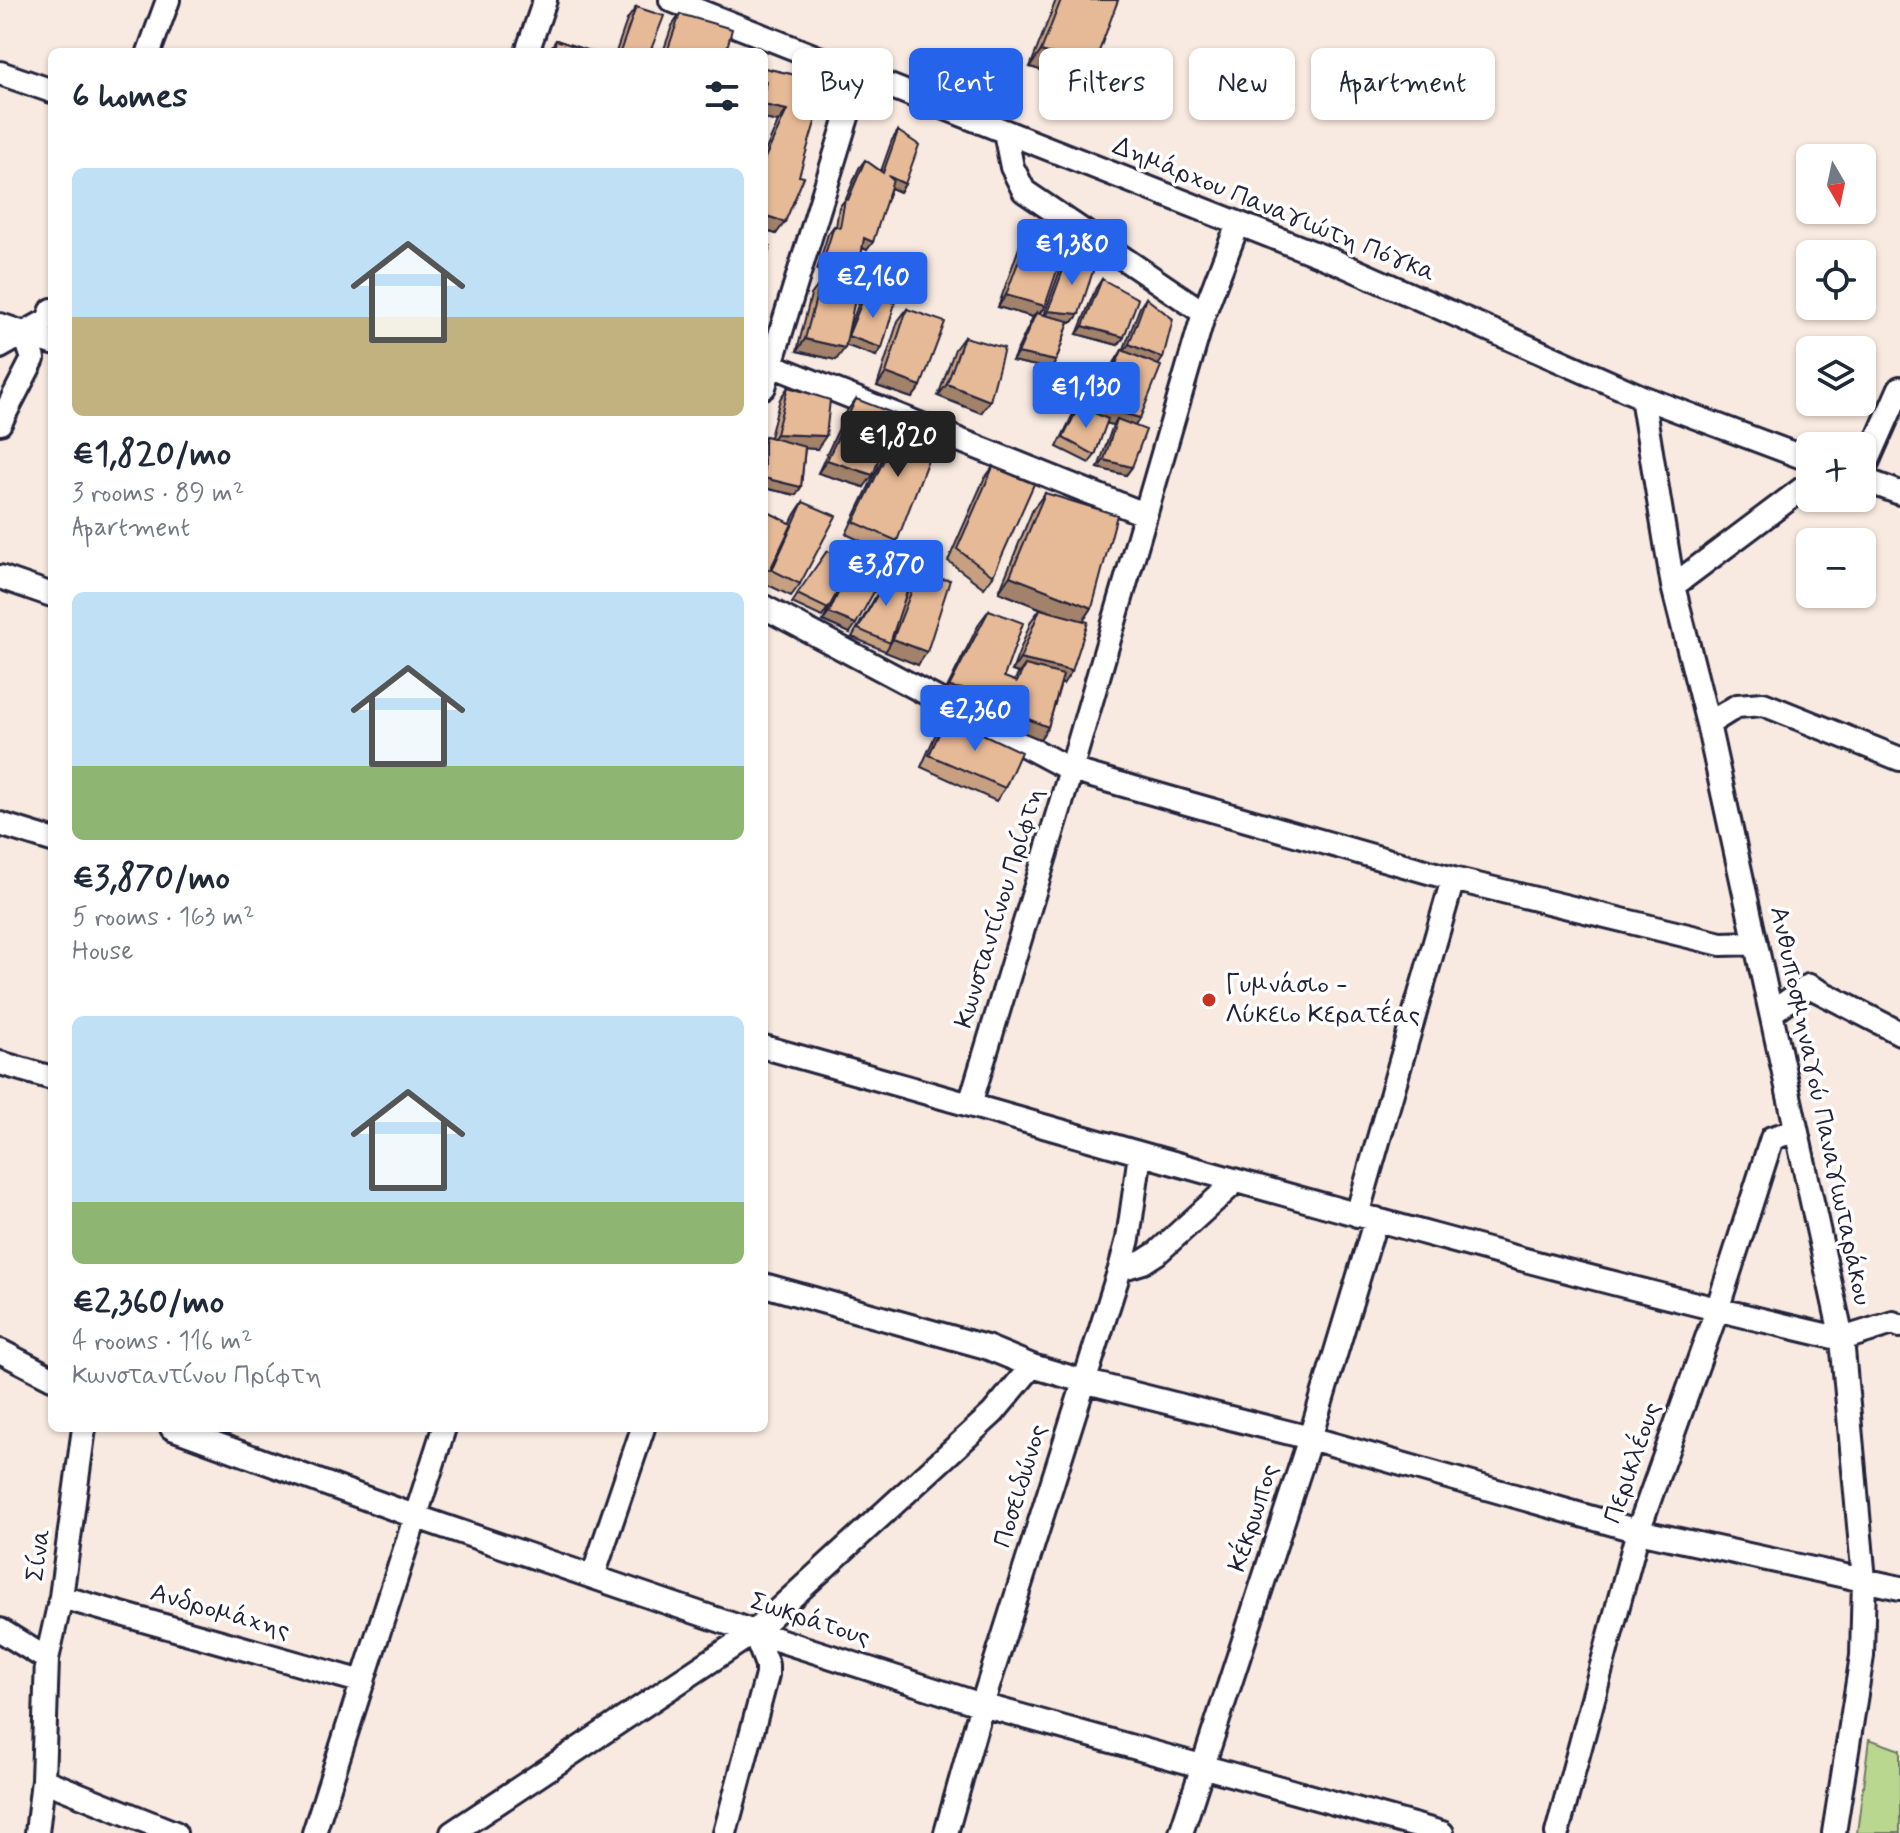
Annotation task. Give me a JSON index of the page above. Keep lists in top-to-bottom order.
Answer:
{
  "streets": {
    "street": [
      "Δημάρχου Παναγιώτη Πόγκα",
      "Κωνσταντίνου Πρίφτη",
      "Ανθυποσμηναγού Παναγιωταράκου",
      "Περικλέους",
      "Ποσειδώνος",
      "Κέκρωπος",
      "Σίνα",
      "Ανδρομάχης",
      "Σωκράτους"
    ]
  },
  "crossings": [
    ["Δημάρχου Παναγιώτη Πόγκα", "Κωνσταντίνου Πρίφτη"],
    ["Δημάρχου Παναγιώτη Πόγκα", "Ανθυποσμηναγού Παναγιωταράκου"],
    ["Ανθυποσμηναγού Παναγιωταράκου", "Περικλέους"],
    ["Ποσειδώνος", "Σωκράτους"],
    ["Κέκρωπος", "Σωκράτους"],
    ["Σίνα", "Ανδρομάχης"]
  ],
  "places": ["Γυμνάσιο - Λύκειο Κερατέας"],
  "north": "bottom",
  "page": {
    "chip": [
      "Buy",
      "Rent",
      "Filters",
      "New",
      "Apartment"
    ],
    "heading": "6 homes",
    "map_buttons": ["+", "−"],
    "list": [
      {
        "name": "€1,820/mo",
        "note": "3 rooms · 89 m² · Apartment"
      },
      {
        "name": "€3,870/mo",
        "note": "5 rooms · 163 m² · House"
      },
      {
        "name": "€2,360/mo",
        "note": "4 rooms · 116 m² · Κωνσταντίνου Πρίφτη"
      }
    ],
    "price": [
      "€1,380",
      "€2,160",
      "€1,130",
      "€1,820",
      "€3,870",
      "€2,360"
    ]
  }
}
